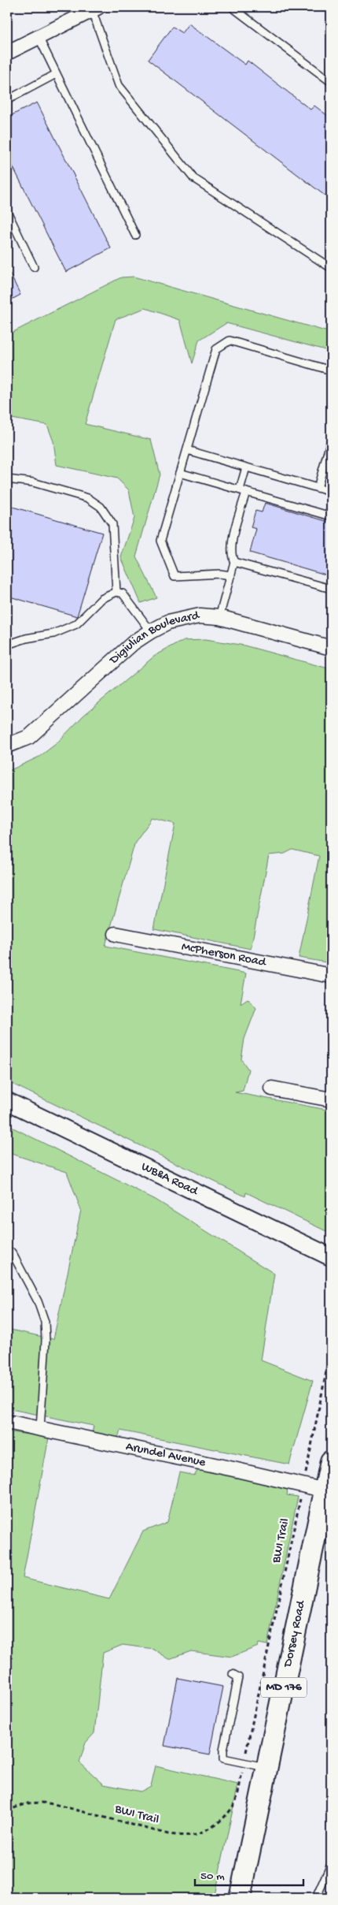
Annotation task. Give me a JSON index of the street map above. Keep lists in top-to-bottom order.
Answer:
{
  "streets": {
    "main road": ["Dorsey Road", "MD 176"],
    "street": [
      "Digiulian Boulevard",
      "McPherson Road",
      "WB&A Road",
      "Arundel Avenue"
    ],
    "path": ["BWI Trail"]
  },
  "crossings": [
    ["Arundel Avenue", "Dorsey Road"]
  ],
  "scale_bar": "50 m"
}
